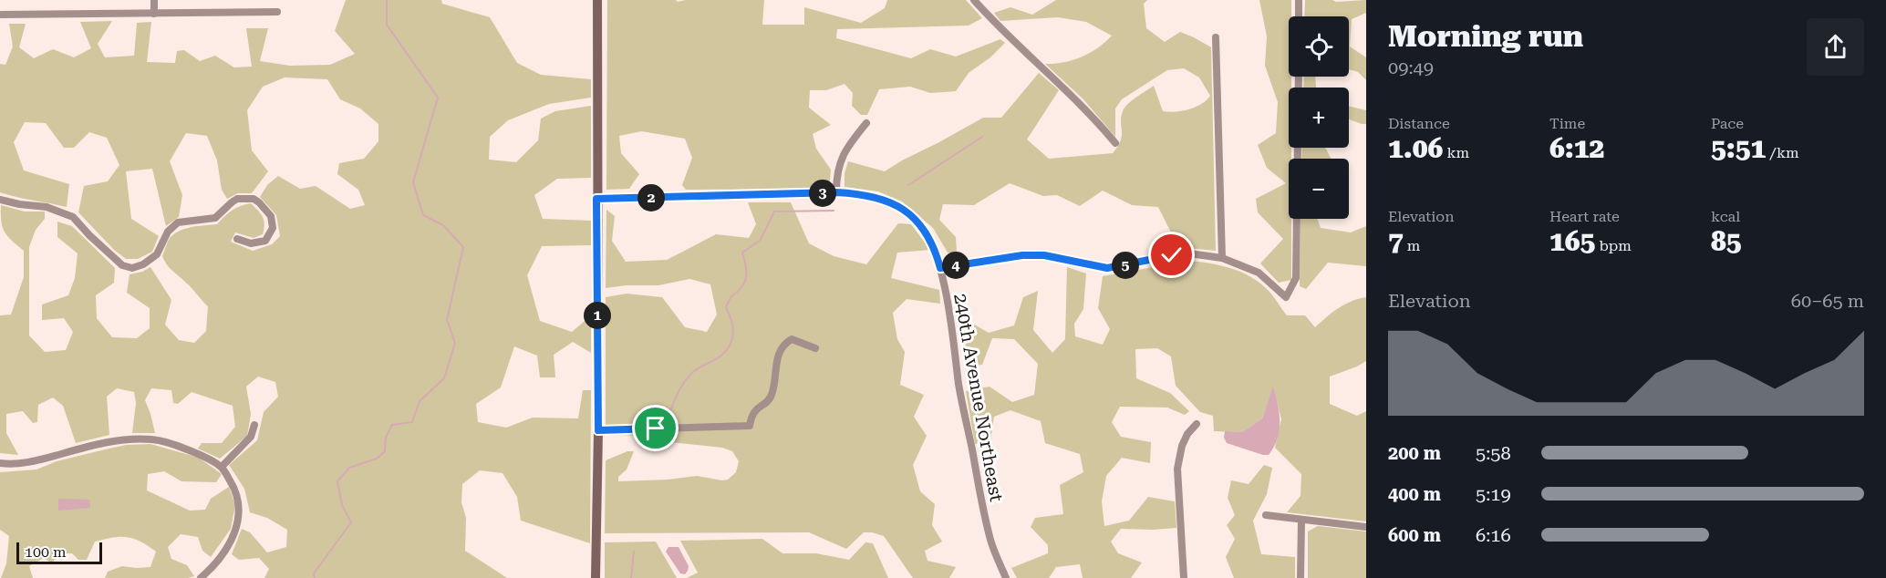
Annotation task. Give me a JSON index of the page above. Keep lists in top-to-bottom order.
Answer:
{
  "streets": {
    "street": ["240th Avenue Northeast"]
  },
  "scale_bar": "100 m",
  "page": {
    "heading": ["Morning run", "09:49"],
    "map_buttons": ["+", "−"],
    "stats": [
      ["Distance", "1.06 km"],
      ["Time", "6:12"],
      ["Pace", "5:51 /km"],
      ["Elevation", "7 m"],
      ["Heart rate", "165 bpm"],
      ["kcal", "85"]
    ],
    "pins": [
      "3",
      "2",
      "4",
      "5",
      "1"
    ],
    "chart": ["Elevation", "60–65 m"],
    "list": [
      {
        "name": "200 m",
        "note": "5:58"
      },
      {
        "name": "400 m",
        "note": "5:19"
      },
      {
        "name": "600 m",
        "note": "6:16"
      }
    ],
    "scale": "100 m"
  }
}
